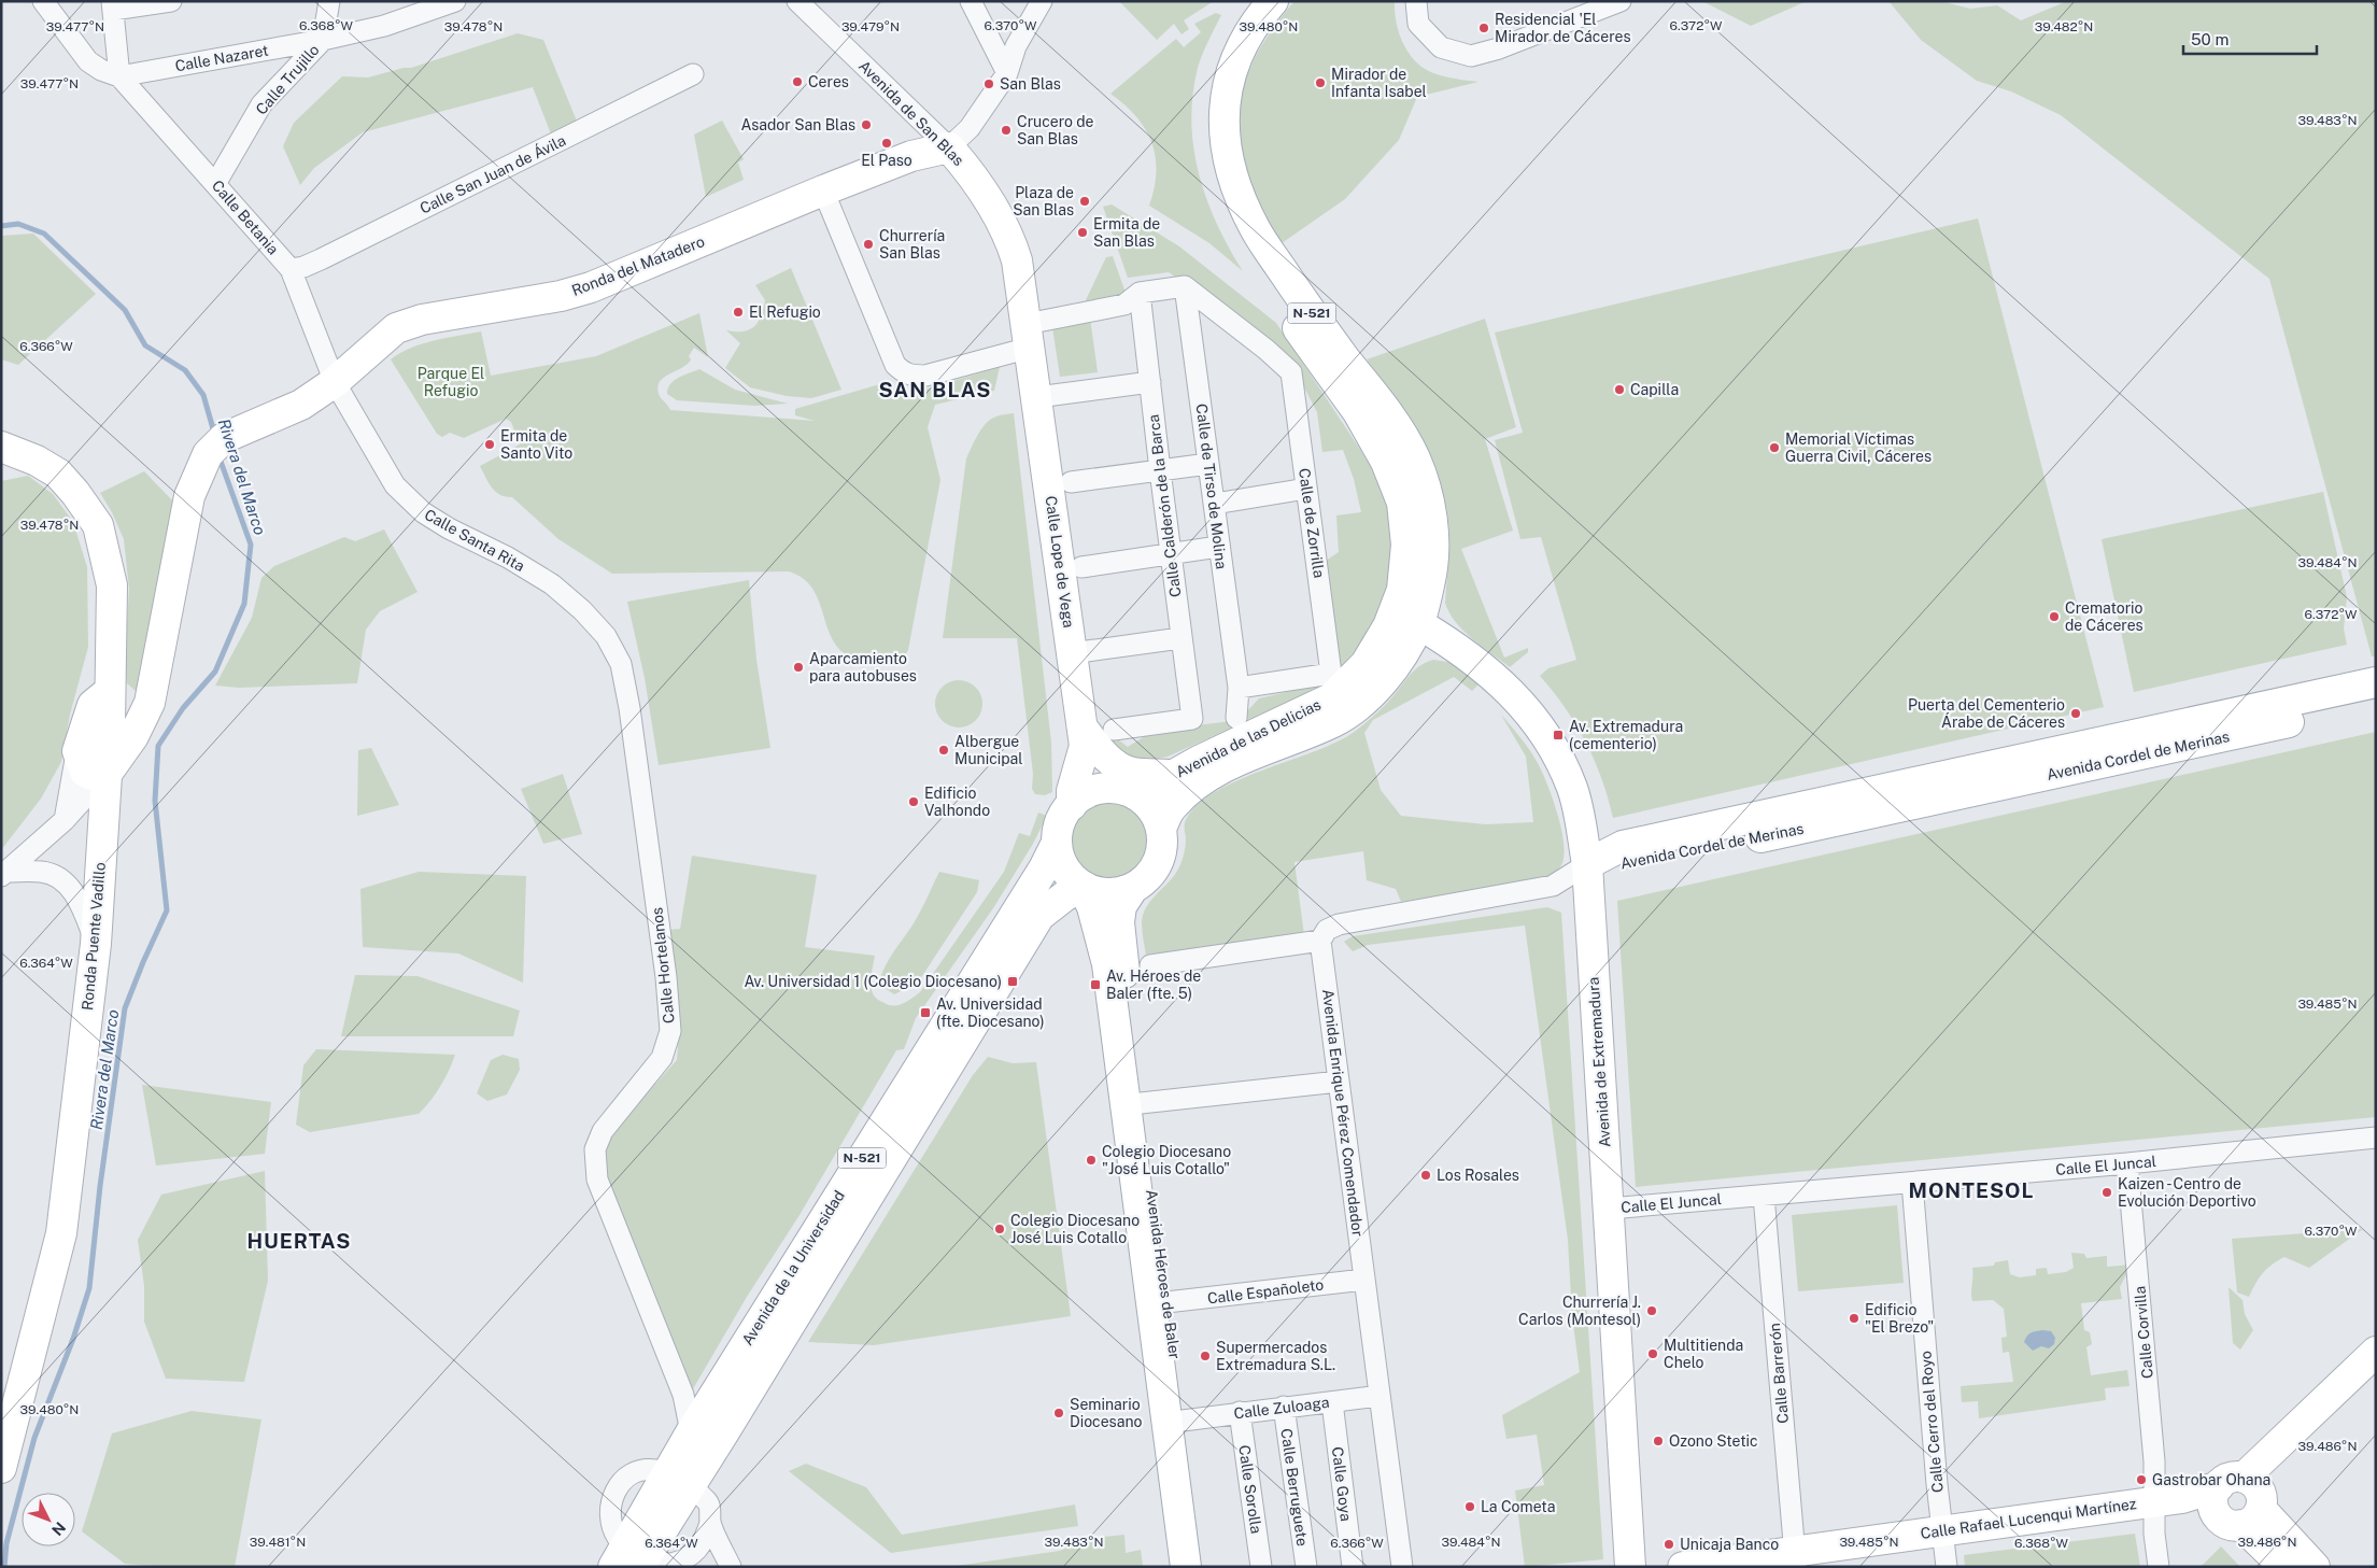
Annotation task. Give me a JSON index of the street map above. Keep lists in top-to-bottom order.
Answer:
{
  "streets": {
    "main road": [
      "Avenida de San Blas",
      "Ronda del Matadero",
      "N-521",
      "Calle Lope de Vega",
      "Avenida de las Delicias",
      "Avenida Cordel de Merinas",
      "Ronda Puente Vadillo",
      "Avenida de Extremadura",
      "Avenida de la Universidad",
      "Avenida Héroes de Baler",
      "Calle Rafael Lucenqui Martínez"
    ],
    "street": [
      "Calle Nazaret",
      "Calle Trujillo",
      "Calle San Juan de Ávila",
      "Calle Betania",
      "Calle de Tirso de Molina",
      "Calle Calderón de la Barca",
      "Calle de Zorrilla",
      "Calle Santa Rita",
      "Calle Hortelanos",
      "Avenida Enrique Pérez Comendador",
      "Calle El Juncal",
      "Calle Españoleto",
      "Calle Corvilla",
      "Calle Barrerón",
      "Calle Zuloaga",
      "Calle Cerro del Royo",
      "Calle Goya",
      "Calle Berruguete",
      "Calle Sorolla"
    ]
  },
  "crossings": [
    ["Calle Nazaret", "Calle Trujillo"],
    ["Calle Nazaret", "Calle Betania"],
    ["Calle Trujillo", "Calle Betania"],
    ["Avenida de San Blas", "Ronda del Matadero"],
    ["Avenida de San Blas", "Calle Lope de Vega"],
    ["Calle San Juan de Ávila", "Calle Betania"],
    ["Calle Betania", "Ronda del Matadero"],
    ["Calle Betania", "Calle Santa Rita"],
    ["Calle Betania", "Ronda Puente Vadillo"],
    ["Ronda del Matadero", "Calle Santa Rita"],
    ["Ronda del Matadero", "Ronda Puente Vadillo"],
    ["Calle de Tirso de Molina", "Calle de Zorrilla"],
    ["Calle de Zorrilla", "Avenida de las Delicias"],
    ["Calle Santa Rita", "Ronda Puente Vadillo"],
    ["Calle Santa Rita", "Calle Hortelanos"],
    ["Calle Lope de Vega", "Avenida de las Delicias"],
    ["Calle Lope de Vega", "Avenida de la Universidad"],
    ["Calle Lope de Vega", "Avenida Héroes de Baler"],
    ["Avenida de las Delicias", "Avenida de Extremadura"],
    ["Avenida de las Delicias", "Avenida de la Universidad"],
    ["Avenida de las Delicias", "Avenida Héroes de Baler"],
    ["Avenida Cordel de Merinas", "Avenida de Extremadura"],
    ["Calle Hortelanos", "Avenida de la Universidad"],
    ["Avenida de Extremadura", "Calle El Juncal"],
    ["Avenida Enrique Pérez Comendador", "Calle Españoleto"],
    ["Avenida Enrique Pérez Comendador", "Calle Zuloaga"],
    ["Calle El Juncal", "Calle Corvilla"],
    ["Calle El Juncal", "Calle Barrerón"],
    ["Calle El Juncal", "Calle Cerro del Royo"],
    ["Avenida de la Universidad", "Avenida Héroes de Baler"],
    ["Avenida Héroes de Baler", "Calle Españoleto"],
    ["Avenida Héroes de Baler", "Calle Zuloaga"],
    ["Calle Corvilla", "Calle Rafael Lucenqui Martínez"],
    ["Calle Barrerón", "Calle Rafael Lucenqui Martínez"],
    ["Calle Zuloaga", "Calle Goya"],
    ["Calle Zuloaga", "Calle Berruguete"],
    ["Calle Zuloaga", "Calle Sorolla"],
    ["Calle Cerro del Royo", "Calle Rafael Lucenqui Martínez"]
  ],
  "districts": ["SAN BLAS", "MONTESOL", "HUERTAS"],
  "water": ["Rivera del Marco"],
  "parks": ["Parque El Refugio"],
  "places": {
    "other": [
      "Residencial 'El Mirador de Cáceres",
      "Ceres",
      "Mirador de Infanta Isabel",
      "San Blas",
      "Asador San Blas",
      "Crucero de San Blas",
      "El Paso",
      "Plaza de San Blas",
      "Ermita de San Blas",
      "Churrería San Blas",
      "El Refugio",
      "Capilla",
      "Ermita de Santo Vito",
      "Memorial Víctimas Guerra Civil, Cáceres",
      "Crematorio de Cáceres",
      "Aparcamiento para autobuses",
      "Puerta del Cementerio Árabe de Cáceres",
      "Albergue Municipal",
      "Edificio Valhondo",
      "Colegio Diocesano \"José Luis Cotallo\"",
      "Los Rosales",
      "Kaizen - Centro de Evolución Deportivo",
      "Colegio Diocesano José Luis Cotallo",
      "Churrería J. Carlos (Montesol)",
      "Edificio \"El Brezo\"",
      "Multitienda Chelo",
      "Supermercados Extremadura S.L.",
      "Seminario Diocesano",
      "Ozono Stetic",
      "Gastrobar Ohana",
      "La Cometa",
      "Unicaja Banco"
    ],
    "transit": [
      "Av. Extremadura (cementerio)",
      "Av. Universidad 1 (Colegio Diocesano)",
      "Av. Héroes de Baler (fte. 5)",
      "Av. Universidad (fte. Diocesano)"
    ]
  },
  "scale_bar": "50 m",
  "north": "bottom right",
  "coordinates": [
    "6.368°W",
    "6.370°W",
    "6.372°W",
    "39.477°N",
    "39.478°N",
    "39.479°N",
    "39.480°N",
    "39.482°N",
    "39.483°N",
    "6.366°W",
    "39.484°N",
    "6.364°W",
    "39.485°N",
    "39.486°N",
    "39.481°N"
  ]
}
